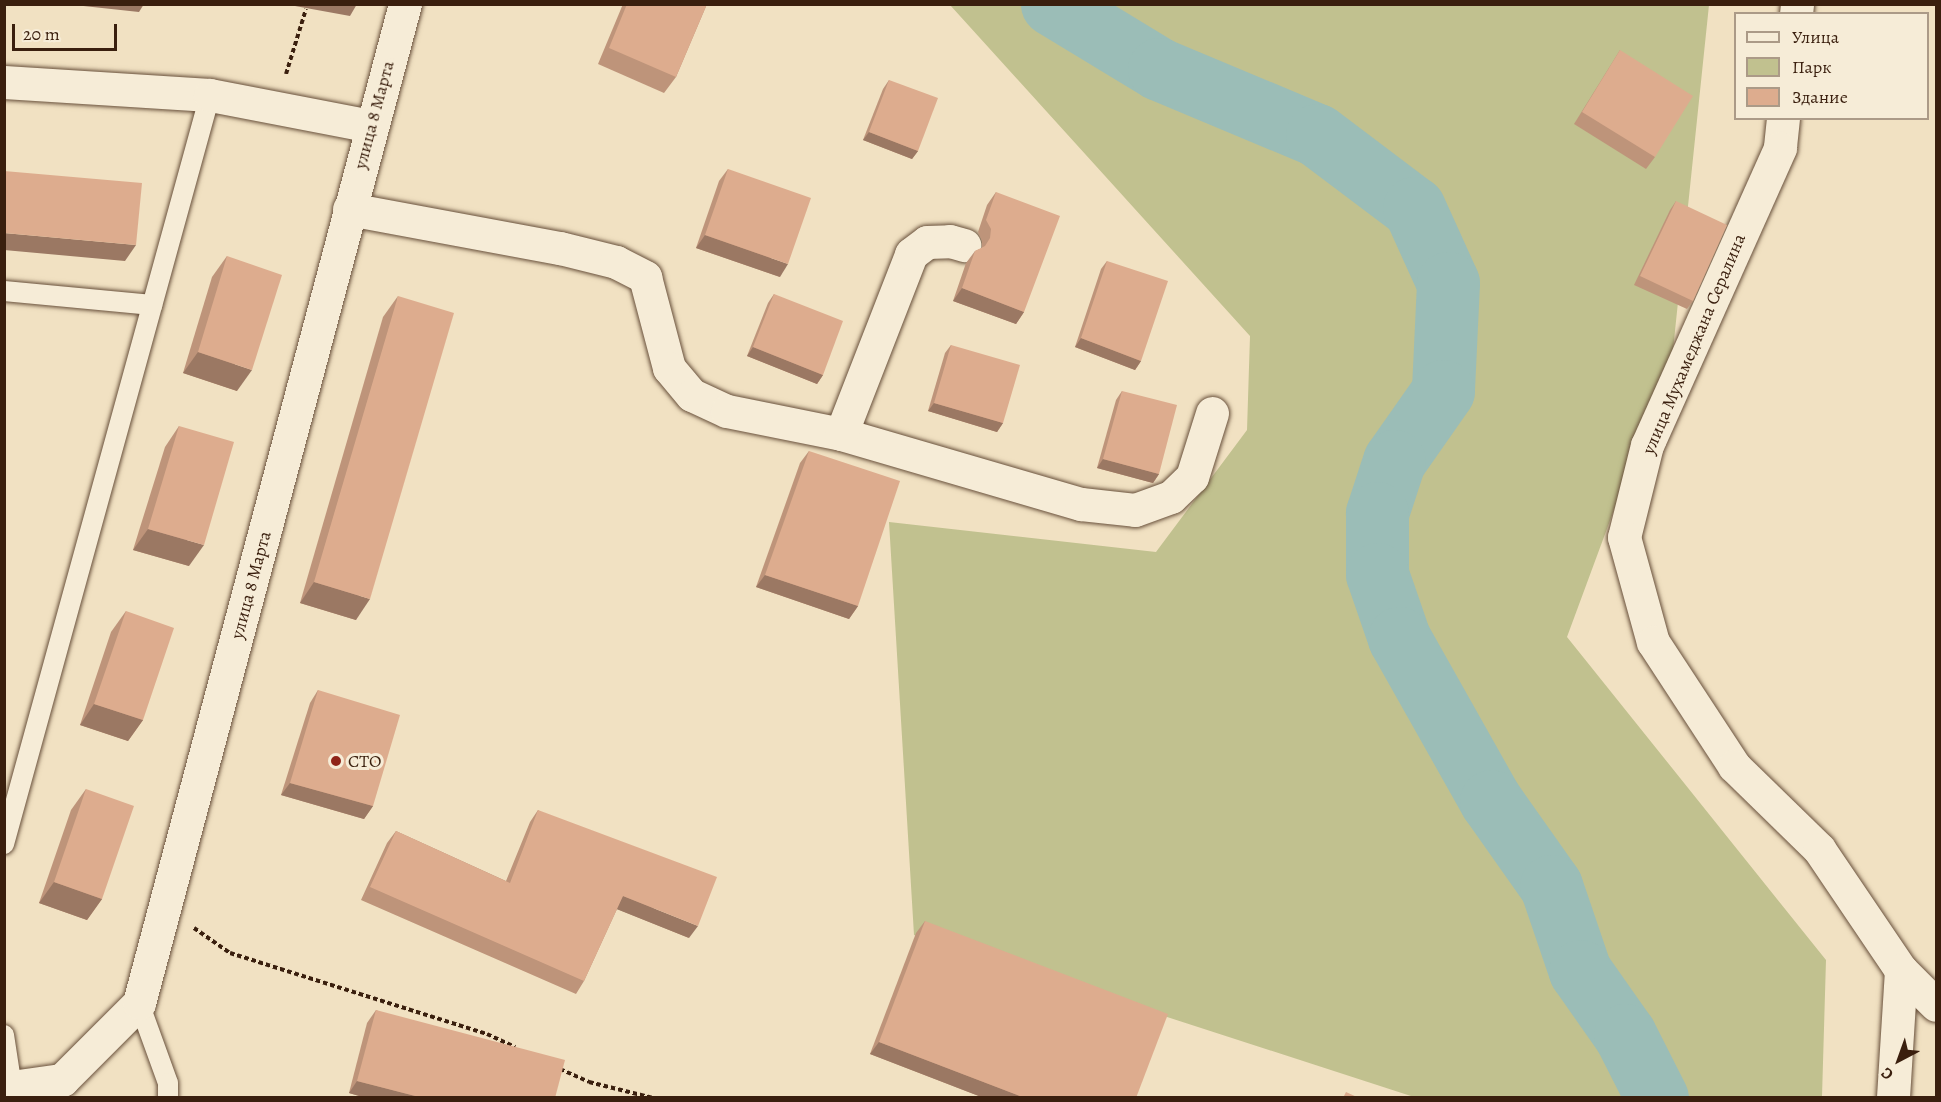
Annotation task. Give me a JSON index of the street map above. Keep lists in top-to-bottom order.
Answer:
{
  "streets": {
    "street": ["улица 8 Марта", "улица Мухамеджана Сералина"]
  },
  "places": ["СТО"],
  "legend": ["Улица", "Парк", "Здание"],
  "scale_bar": "20 m",
  "north": "bottom left"
}
